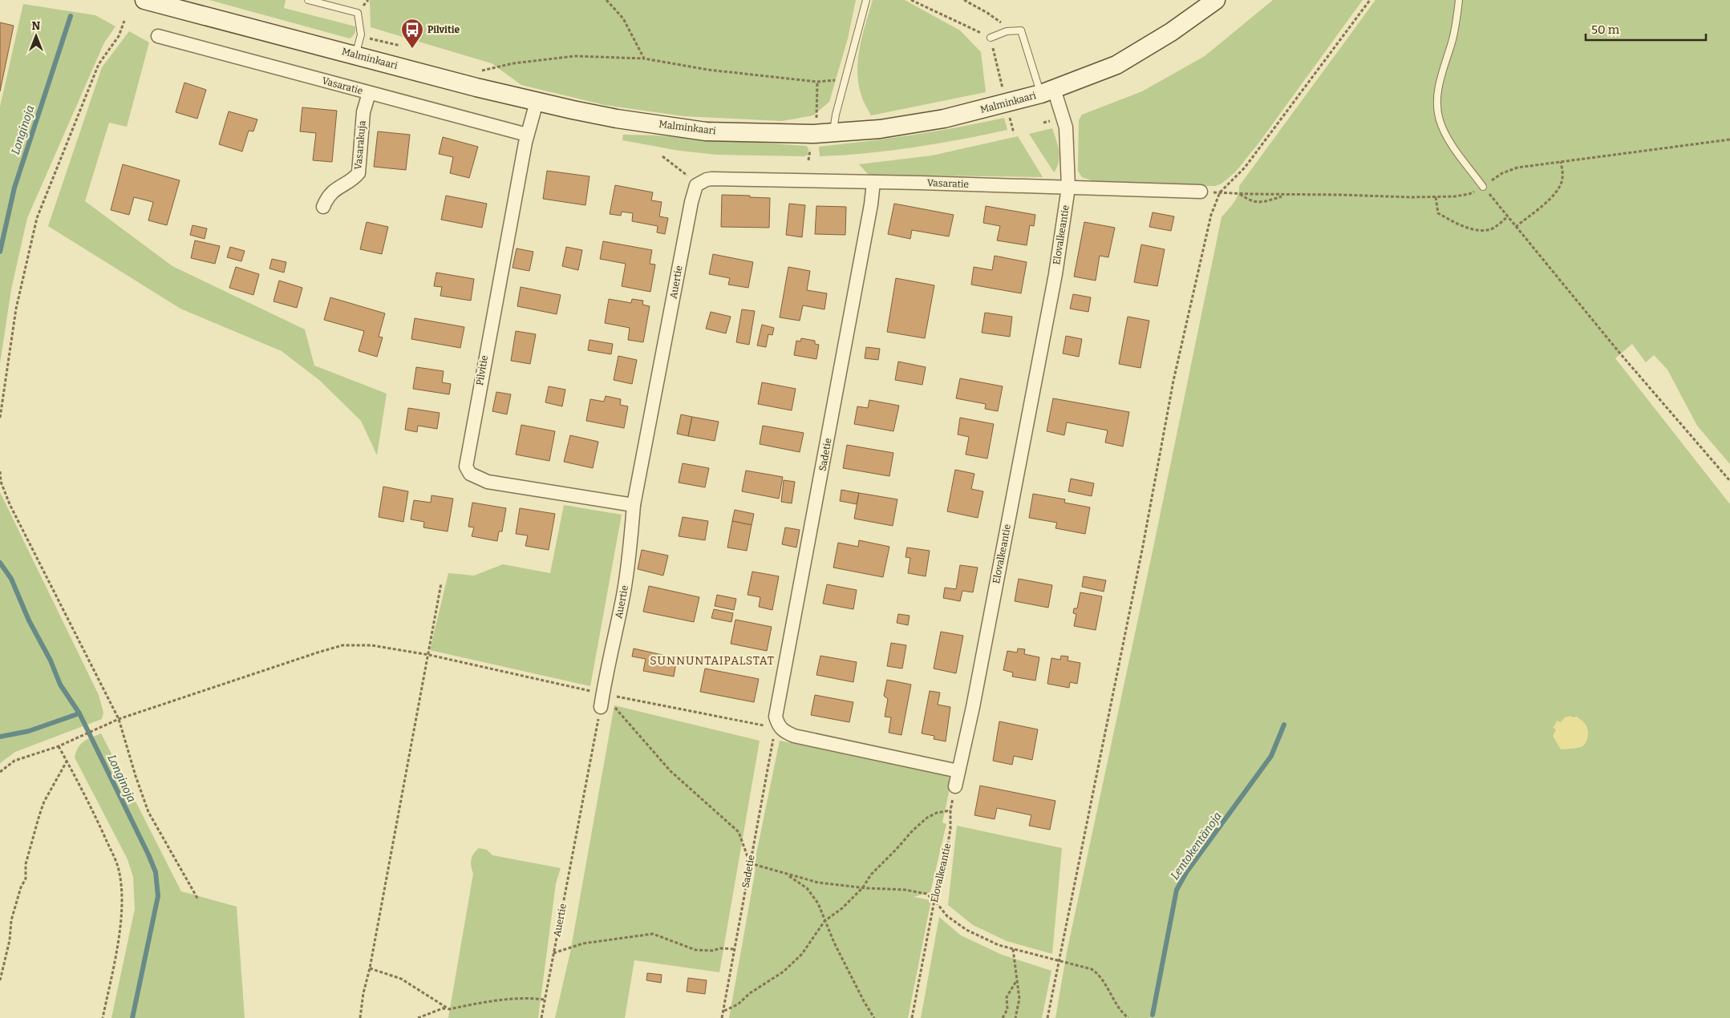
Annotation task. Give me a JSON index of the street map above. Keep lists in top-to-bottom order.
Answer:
{
  "streets": {
    "main road": ["Malminkaari"],
    "street": [
      "Vasaratie",
      "Vasarakuja",
      "Elovalkeantie",
      "Auertie",
      "Pilvitie",
      "Sadetie"
    ]
  },
  "crossings": [
    ["Malminkaari", "Elovalkeantie"],
    ["Malminkaari", "Pilvitie"],
    ["Vasaratie", "Vasarakuja"],
    ["Vasaratie", "Elovalkeantie"],
    ["Vasaratie", "Auertie"],
    ["Vasaratie", "Pilvitie"],
    ["Vasaratie", "Sadetie"],
    ["Auertie", "Pilvitie"]
  ],
  "districts": ["SUNNUNTAIPALSTAT"],
  "water": ["Longinoja", "Lentokentänoja"],
  "places": {
    "bus stop": ["Pilvitie"]
  },
  "scale_bar": "50 m",
  "north": "top"
}
